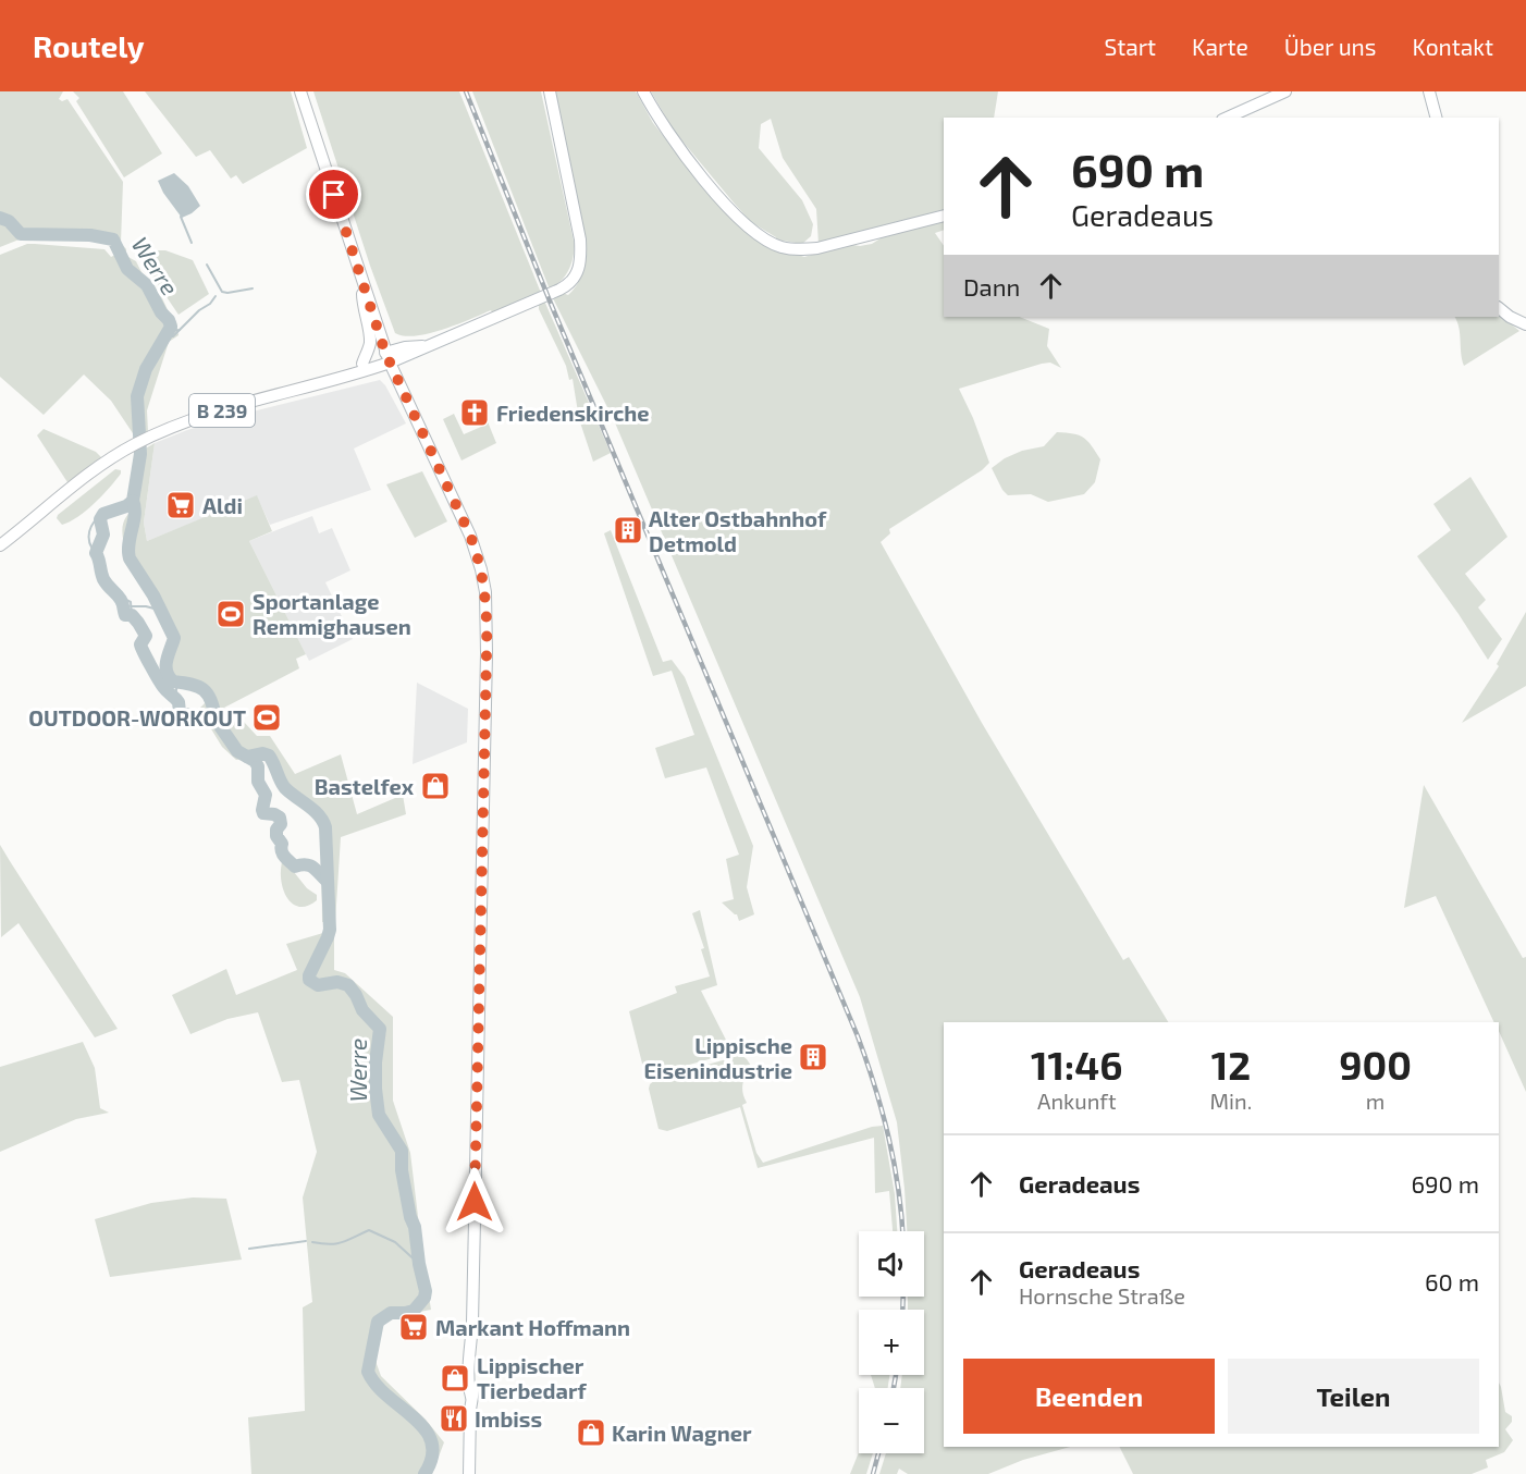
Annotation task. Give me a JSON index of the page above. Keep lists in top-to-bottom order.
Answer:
{
  "streets": {
    "main road": ["B 239"]
  },
  "water": ["Werre"],
  "places": {
    "church": ["Friedenskirche"],
    "supermarket": ["Aldi", "Markant Hoffmann"],
    "building": ["Alter Ostbahnhof Detmold", "Lippische Eisenindustrie"],
    "sports": ["Sportanlage Remmighausen", "OUTDOOR-WORKOUT"],
    "shop": ["Bastelfex", "Lippischer Tierbedarf", "Karin Wagner"],
    "restaurant": ["Imbiss"]
  },
  "page": {
    "header": "Routely",
    "nav": [
      "Start",
      "Karte",
      "Über uns",
      "Kontakt"
    ],
    "turn": ["690 m", "Geradeaus"],
    "then": "Dann",
    "eta": [
      "11:46",
      "Ankunft",
      "12",
      "Min.",
      "900",
      "m"
    ],
    "list": [
      {
        "name": "Geradeaus",
        "value": "690 m"
      },
      {
        "name": "Geradeaus",
        "note": "Hornsche Straße",
        "value": "60 m"
      }
    ],
    "map_buttons": ["+", "−"],
    "buttons": ["Beenden", "Teilen"]
  }
}
